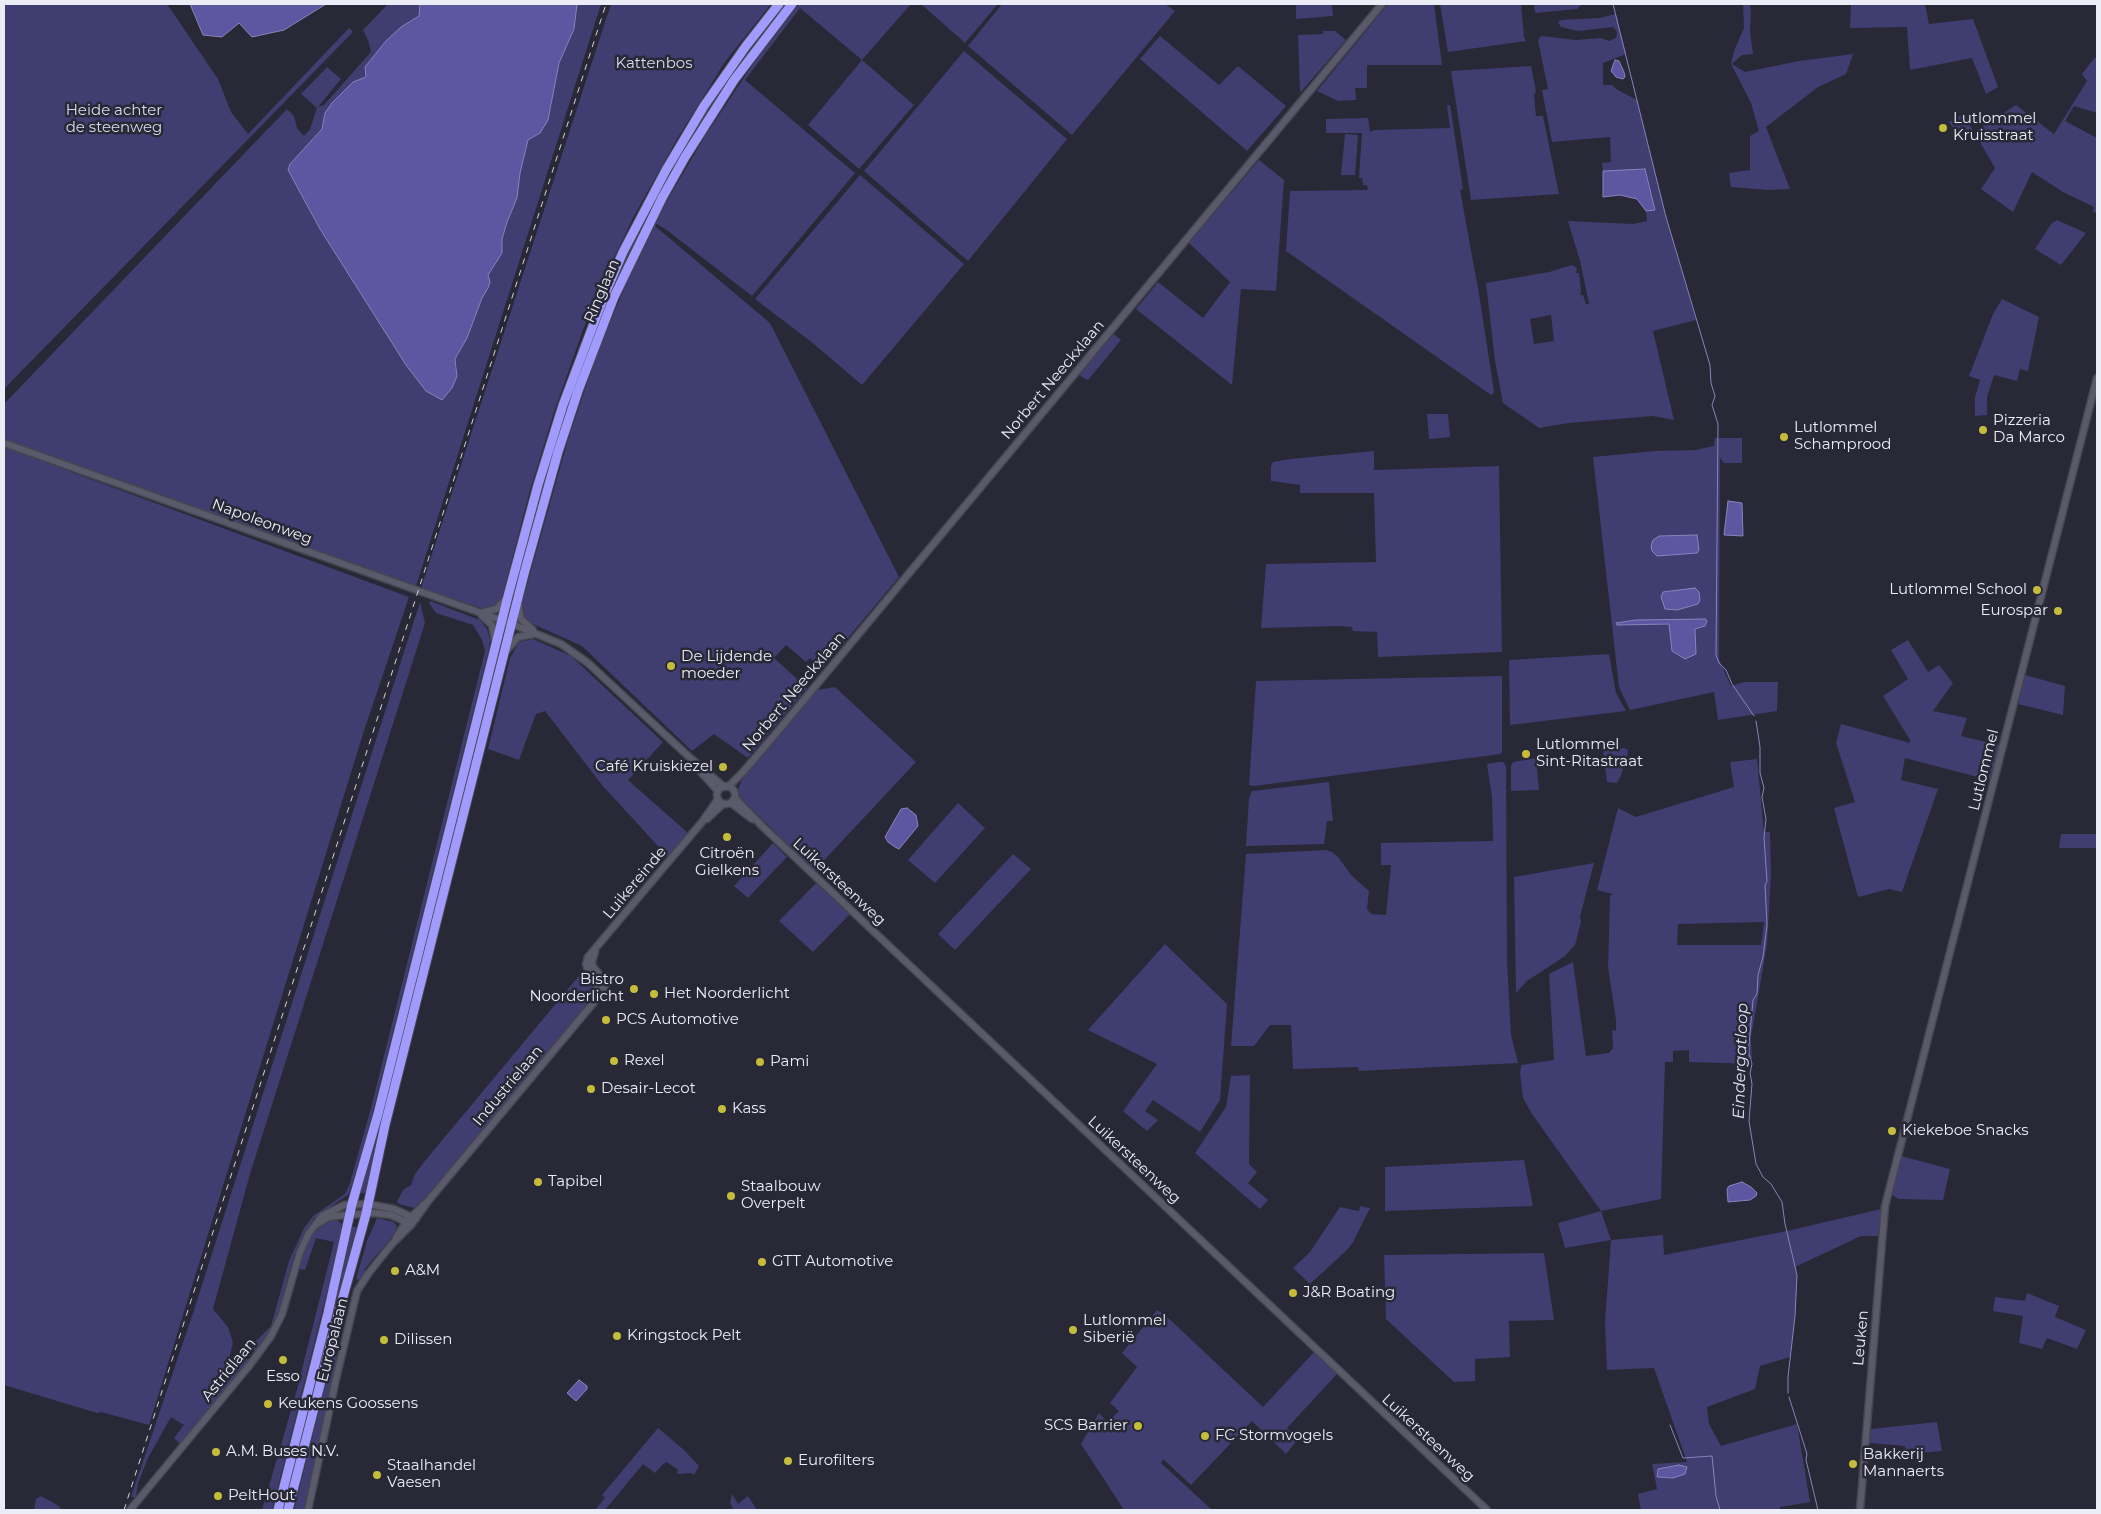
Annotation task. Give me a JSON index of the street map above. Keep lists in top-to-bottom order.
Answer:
{
  "streets": {
    "highway": ["Ringlaan"],
    "main road": [
      "Norbert Neeckxlaan",
      "Napoleonweg",
      "Lutlommel",
      "Luikersteenweg",
      "Luikereinde",
      "Industrielaan",
      "Leuken",
      "Europalaan",
      "Astridlaan"
    ]
  },
  "crossings": [
    ["Ringlaan", "Napoleonweg"],
    ["Ringlaan", "Luikersteenweg"],
    ["Ringlaan", "Astridlaan"],
    ["Norbert Neeckxlaan", "Luikersteenweg"],
    ["Norbert Neeckxlaan", "Luikereinde"],
    ["Napoleonweg", "Luikersteenweg"],
    ["Lutlommel", "Leuken"],
    ["Luikereinde", "Industrielaan"],
    ["Industrielaan", "Europalaan"],
    ["Industrielaan", "Astridlaan"],
    ["Europalaan", "Astridlaan"]
  ],
  "water": ["Eindergatloop"],
  "parks": ["Kattenbos", "Heide achter de steenweg"],
  "places": [
    "Lutlommel Kruisstraat",
    "Pizzeria Da Marco",
    "Lutlommel Schamprood",
    "Lutlommel School",
    "Eurospar",
    "De Lijdende moeder",
    "Lutlommel Sint-Ritastraat",
    "Café Kruiskiezel",
    "Citroën Gielkens",
    "Bistro Noorderlicht",
    "Het Noorderlicht",
    "PCS Automotive",
    "Rexel",
    "Pami",
    "Desair-Lecot",
    "Kass",
    "Kiekeboe Snacks",
    "Tapibel",
    "Staalbouw Overpelt",
    "GTT Automotive",
    "A&M",
    "J&R Boating",
    "Lutlommel Siberië",
    "Kringstock Pelt",
    "Dilissen",
    "Esso",
    "Keukens Goossens",
    "SCS Barrier",
    "FC Stormvogels",
    "A.M. Buses N.V.",
    "Eurofilters",
    "Bakkerij Mannaerts",
    "Staalhandel Vaesen",
    "PeltHout"
  ]
}
